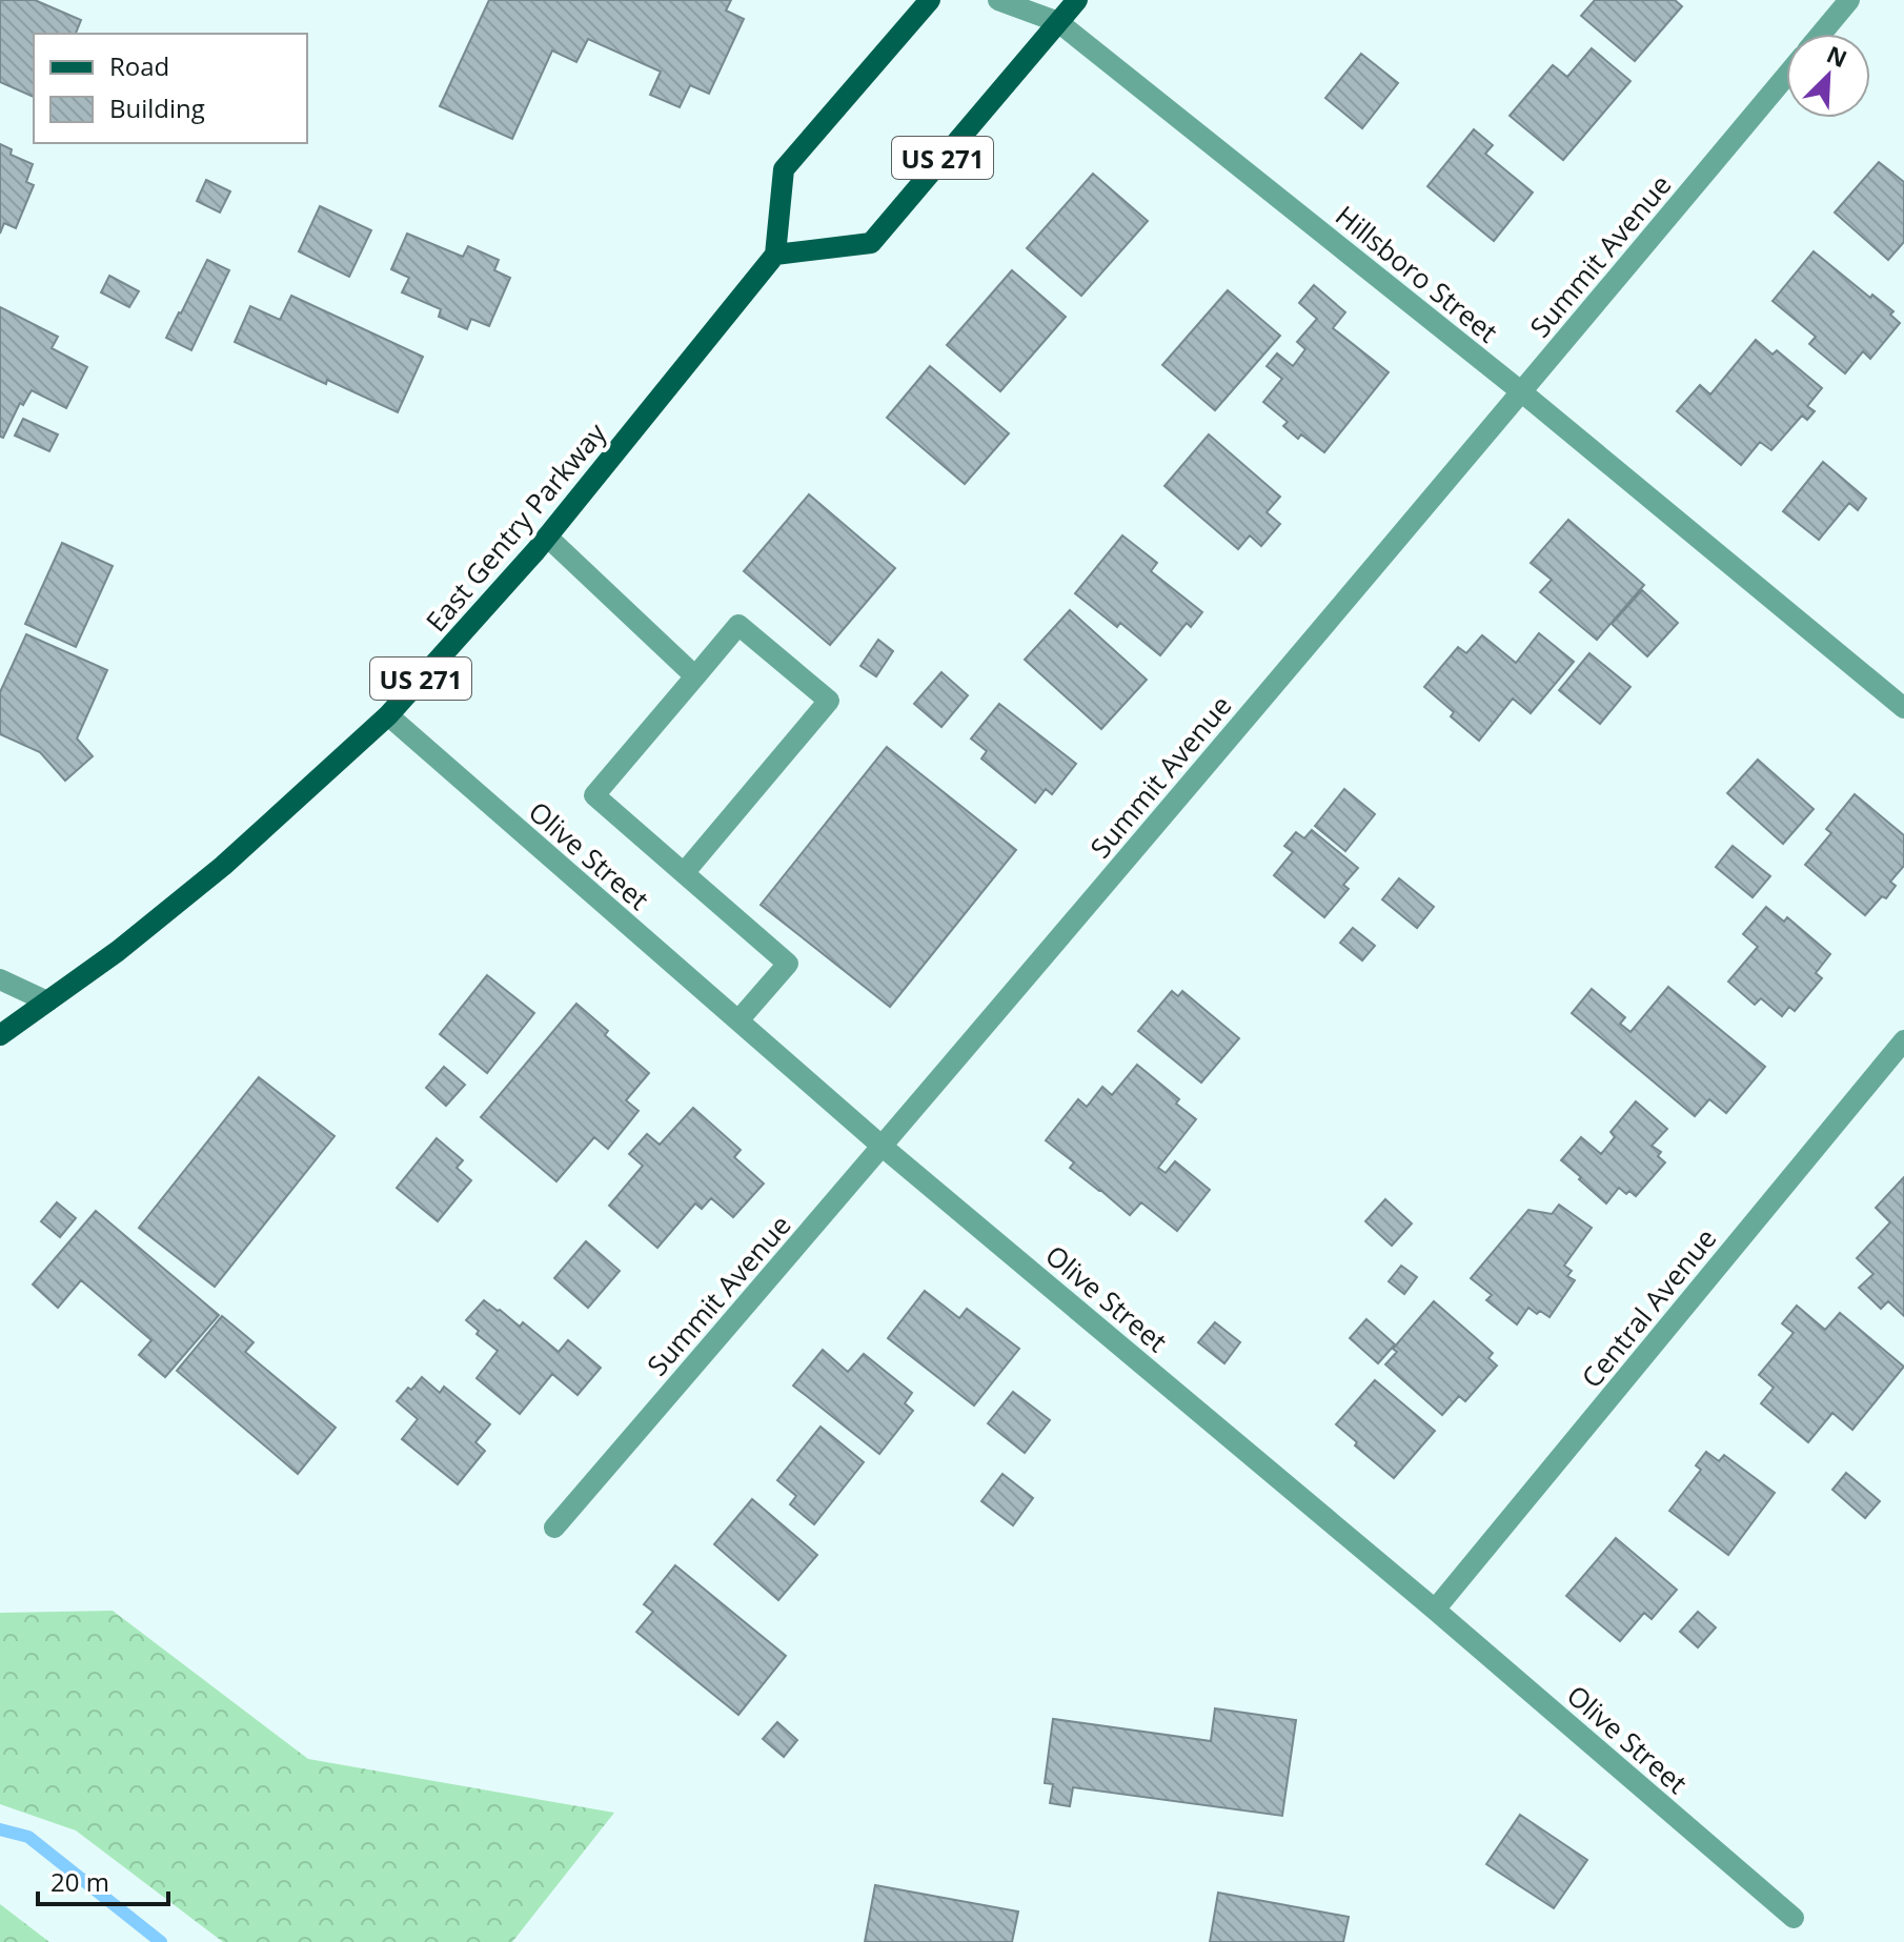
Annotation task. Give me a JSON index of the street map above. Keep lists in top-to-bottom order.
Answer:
{
  "streets": {
    "main road": ["US 271", "East Gentry Parkway"],
    "street": [
      "Summit Avenue",
      "Hillsboro Street",
      "Olive Street",
      "Central Avenue"
    ]
  },
  "crossings": [
    ["US 271", "Hillsboro Street"],
    ["US 271", "East Gentry Parkway"],
    ["Summit Avenue", "Hillsboro Street"],
    ["Summit Avenue", "Olive Street"],
    ["East Gentry Parkway", "Olive Street"],
    ["Olive Street", "Central Avenue"]
  ],
  "legend": ["Road", "Building"],
  "scale_bar": "20 m",
  "north": "top right"
}
